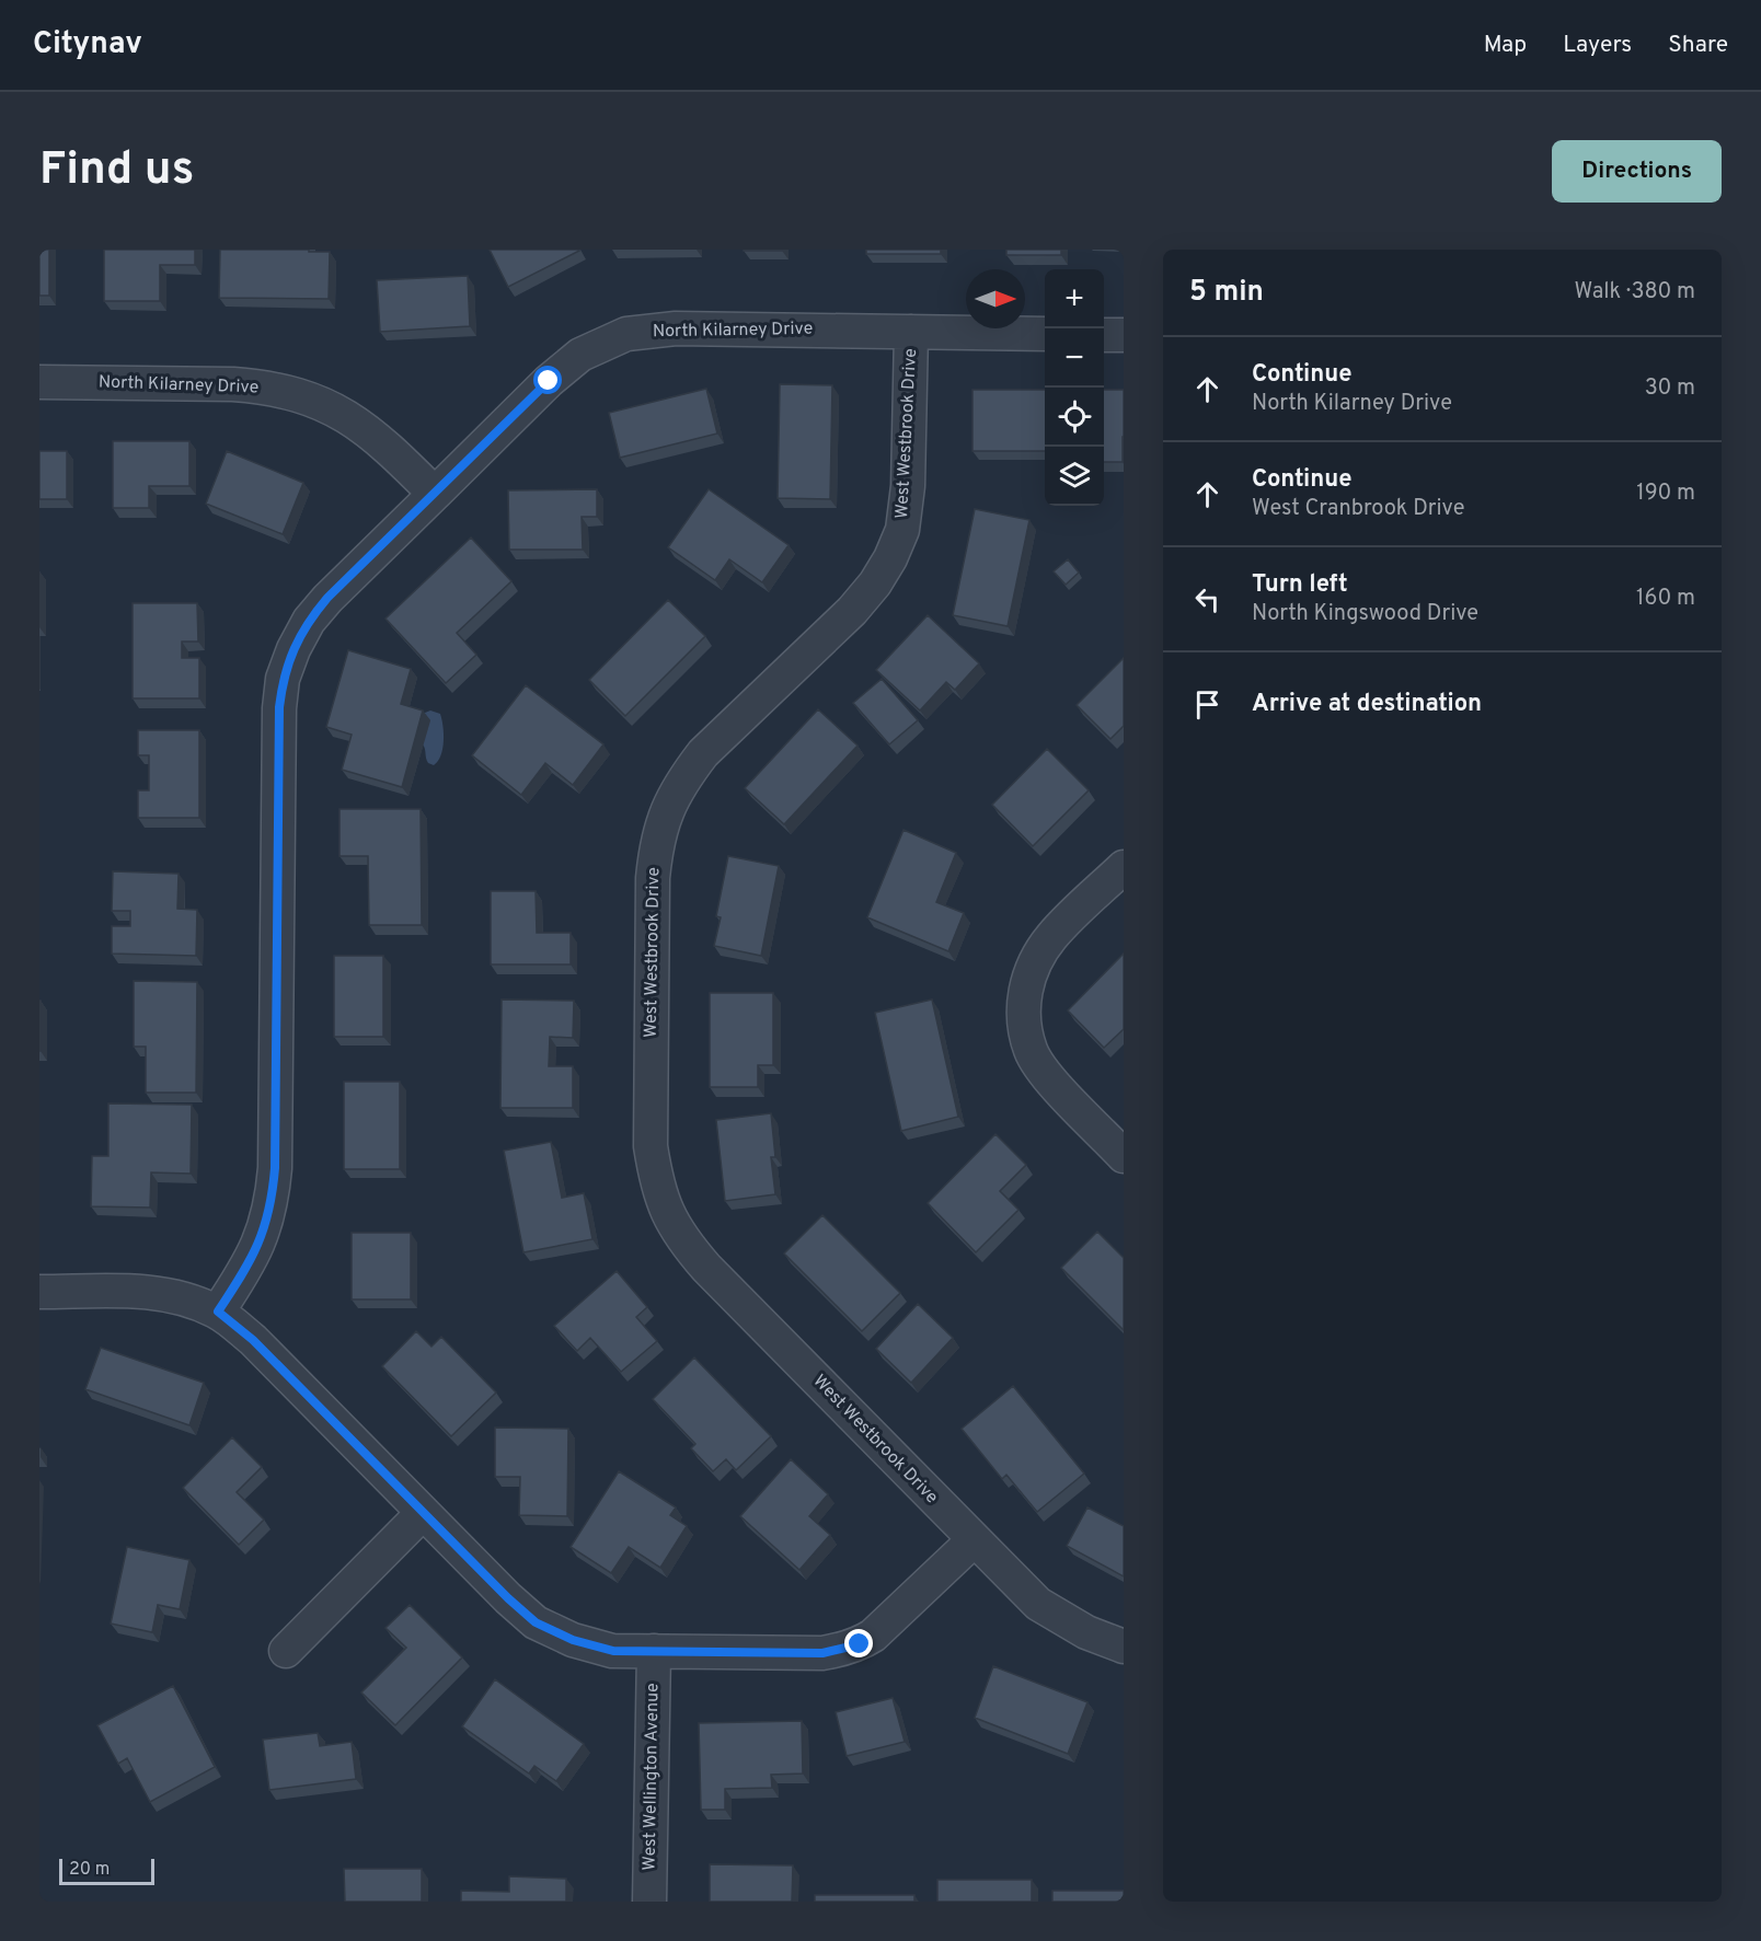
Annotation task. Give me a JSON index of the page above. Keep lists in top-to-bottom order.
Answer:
{
  "streets": {
    "street": ["North Kilarney Drive", "West Westbrook Drive", "West Wellington Avenue"]
  },
  "crossings": [
    ["North Kilarney Drive", "West Westbrook Drive"]
  ],
  "scale_bar": "20 m",
  "north": "right",
  "page": {
    "header": "Citynav",
    "nav": ["Map", "Layers", "Share"],
    "buttons": "Directions",
    "title": "Find us",
    "heading": ["5 min", "Walk · 380 m"],
    "map_buttons": ["+", "−"],
    "list": [
      ["Continue", "North Kilarney Drive", "30 m"],
      ["Continue", "West Cranbrook Drive", "190 m"],
      ["Turn left", "North Kingswood Drive", "160 m"],
      "Arrive at destination"
    ],
    "scale": "20 m"
  }
}
